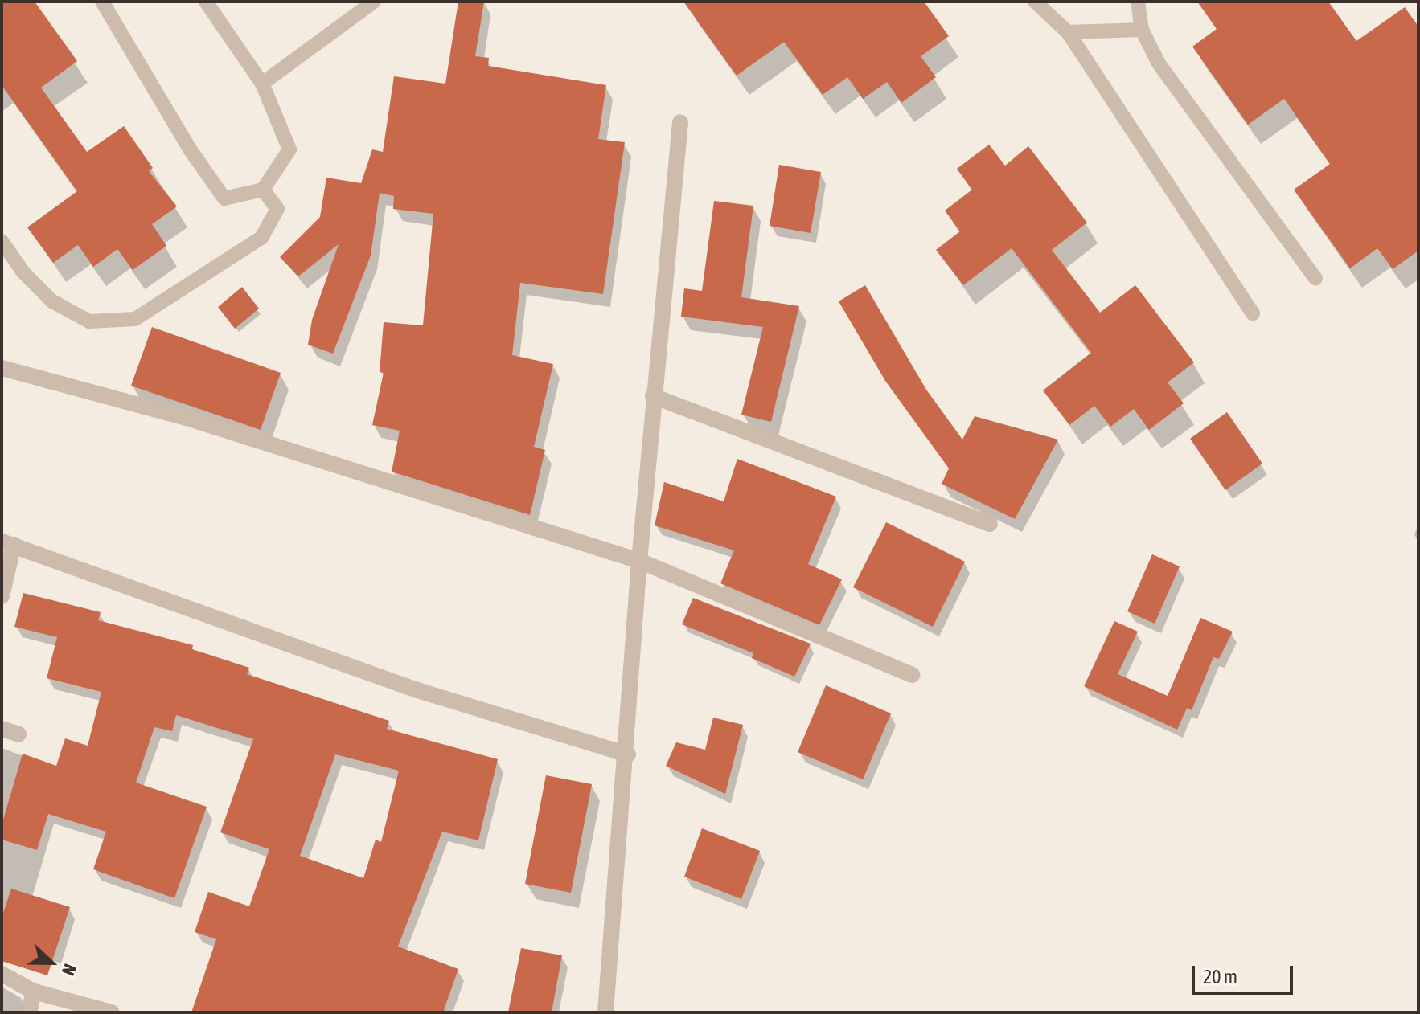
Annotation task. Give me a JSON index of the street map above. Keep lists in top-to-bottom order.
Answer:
{
  "scale_bar": "20 m",
  "north": "right"
}
